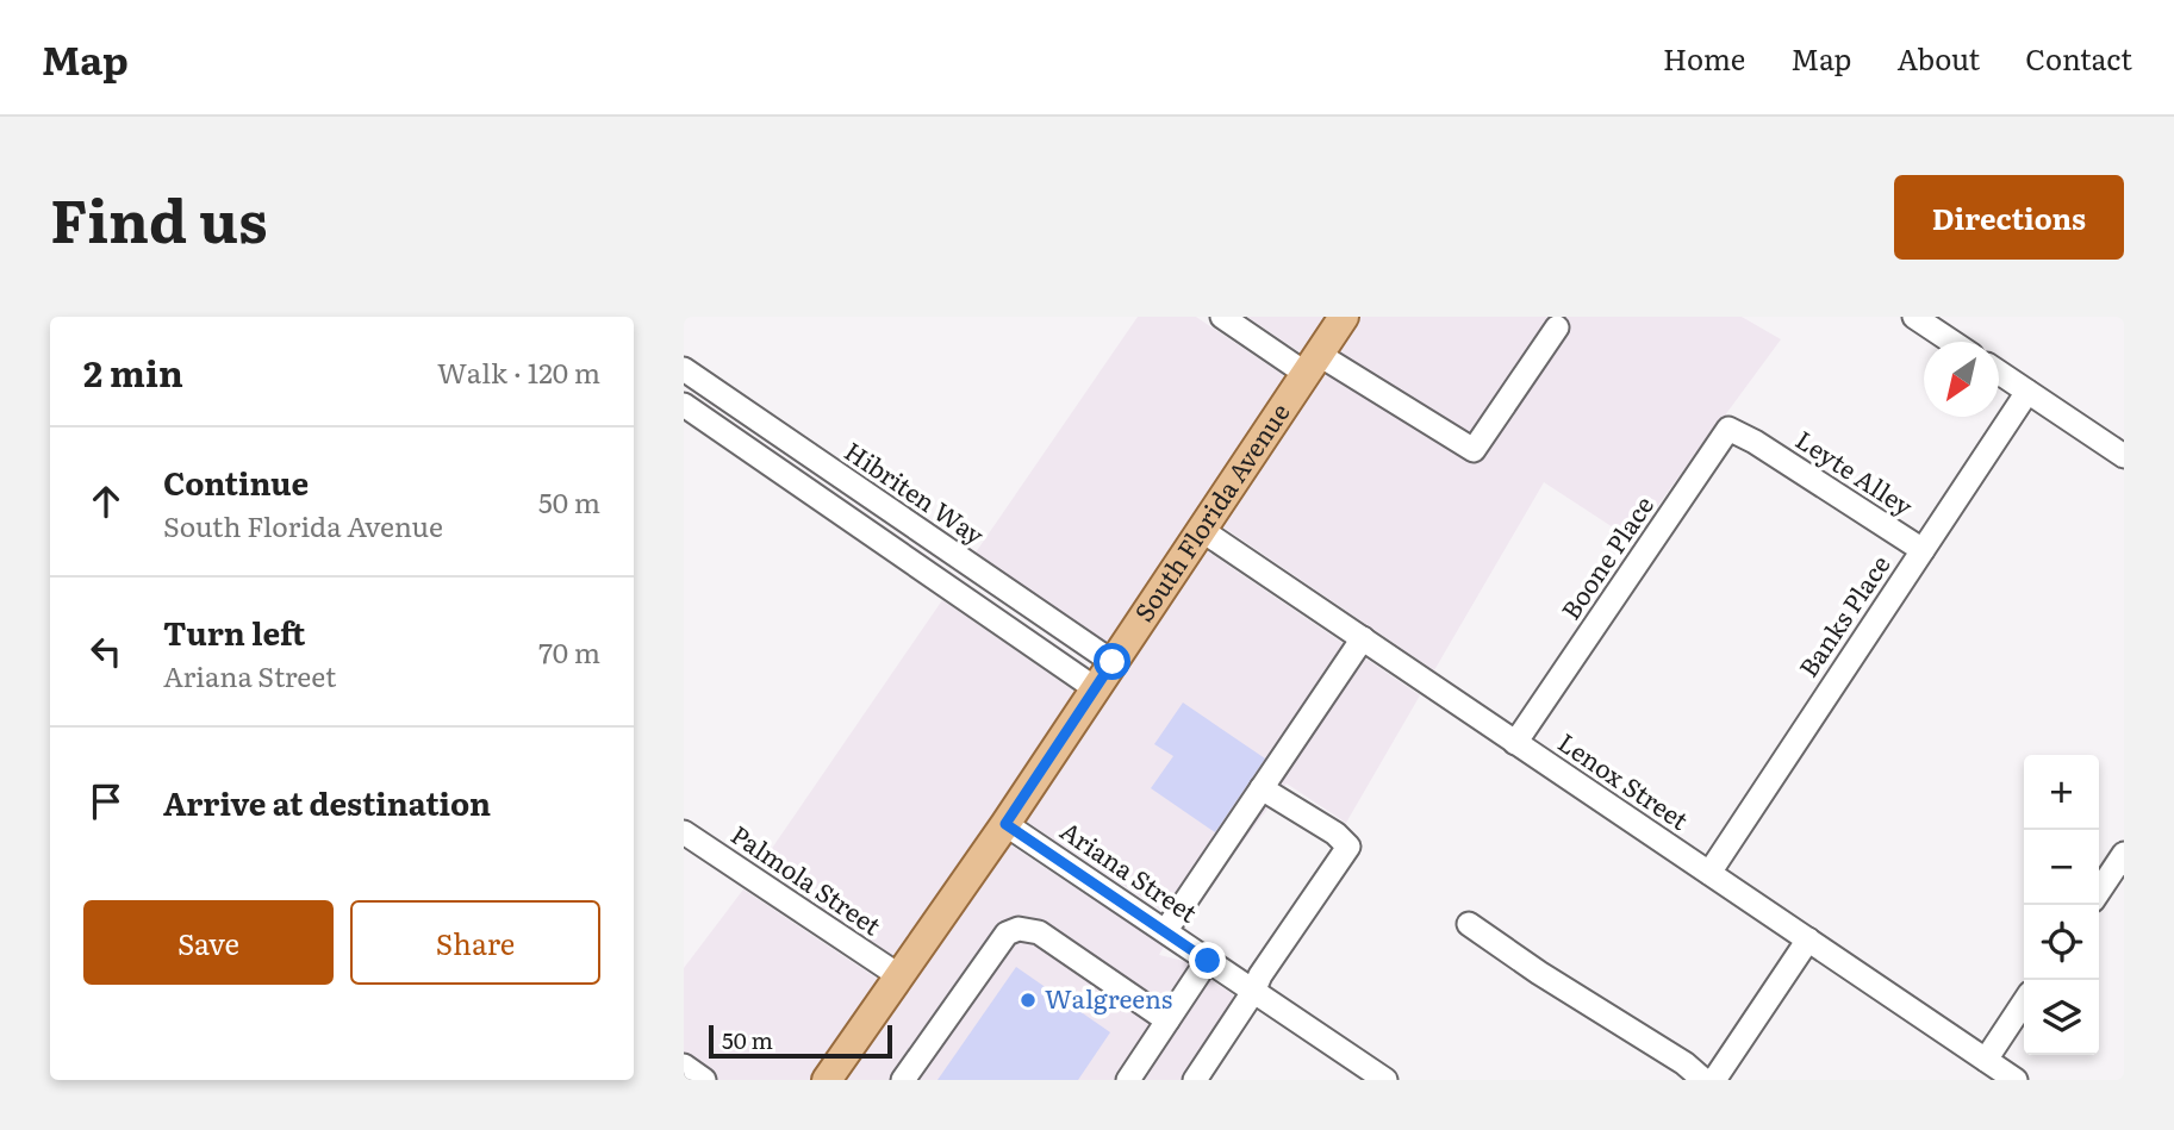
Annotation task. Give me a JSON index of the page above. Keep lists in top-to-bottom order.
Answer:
{
  "streets": {
    "main road": ["South Florida Avenue"],
    "street": [
      "Leyte Alley",
      "Hibriten Way",
      "Boone Place",
      "Banks Place",
      "Lenox Street",
      "Ariana Street",
      "Palmola Street"
    ]
  },
  "crossings": [
    ["Leyte Alley", "Boone Place"],
    ["Leyte Alley", "Banks Place"],
    ["Hibriten Way", "South Florida Avenue"],
    ["South Florida Avenue", "Lenox Street"],
    ["South Florida Avenue", "Ariana Street"],
    ["South Florida Avenue", "Palmola Street"],
    ["Boone Place", "Lenox Street"],
    ["Banks Place", "Lenox Street"]
  ],
  "places": ["Walgreens"],
  "scale_bar": "50 m",
  "north": "bottom left",
  "page": {
    "header": "Map",
    "nav": [
      "Home",
      "Map",
      "About",
      "Contact"
    ],
    "title": "Find us",
    "buttons": [
      "Directions",
      ["Save", "Share"]
    ],
    "heading": ["2 min", "Walk · 120 m"],
    "list": [
      ["Continue", "South Florida Avenue", "50 m"],
      ["Turn left", "Ariana Street", "70 m"],
      "Arrive at destination"
    ],
    "map_buttons": ["+", "−"],
    "scale": "50 m"
  }
}
